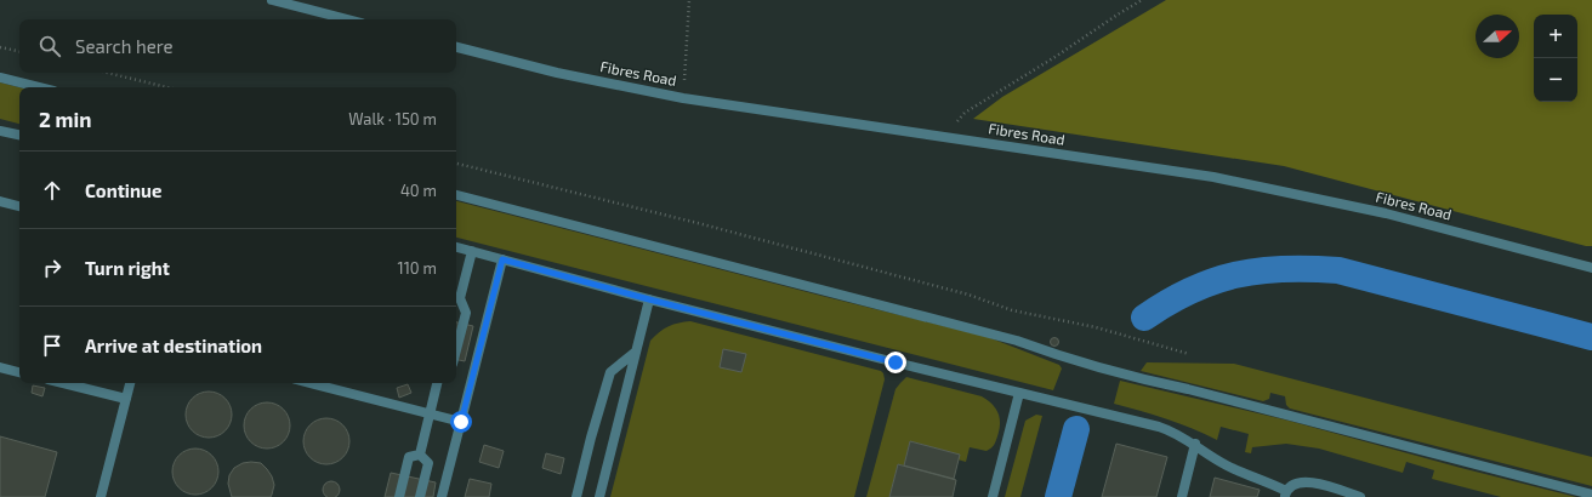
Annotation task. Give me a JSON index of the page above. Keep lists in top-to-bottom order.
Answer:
{
  "streets": {
    "street": ["Fibres Road"]
  },
  "north": "right",
  "page": {
    "map_buttons": ["+", "−"],
    "search": "Search here",
    "heading": ["2 min", "Walk · 150 m"],
    "list": [
      ["Continue", "40 m"],
      ["Turn right", "110 m"],
      "Arrive at destination"
    ]
  }
}
